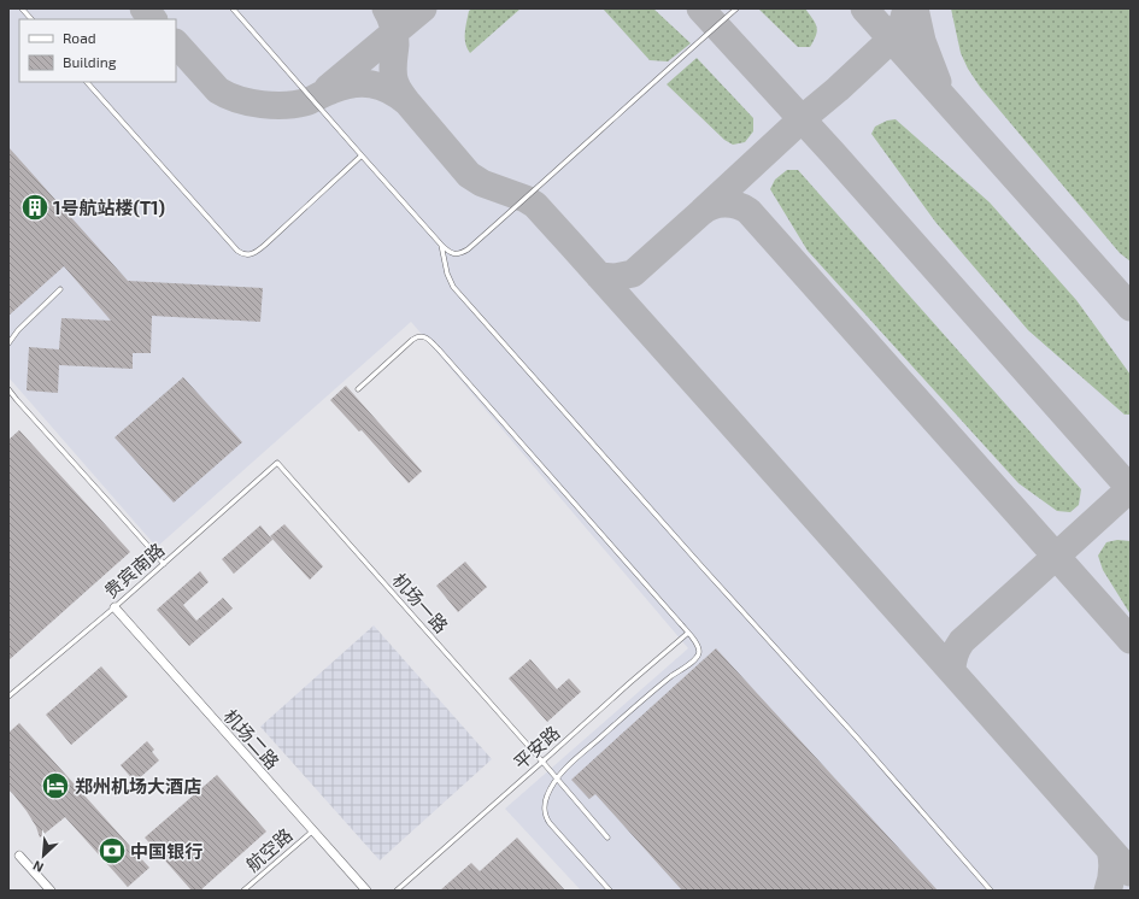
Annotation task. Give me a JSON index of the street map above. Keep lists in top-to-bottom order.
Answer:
{
  "streets": {
    "street": ["机场二路"],
    "lane": [
      "贵宾南路",
      "机场一路",
      "平安路",
      "航空路"
    ]
  },
  "crossings": [
    ["贵宾南路", "机场一路"],
    ["贵宾南路", "机场二路"],
    ["机场一路", "平安路"],
    ["机场二路", "航空路"]
  ],
  "places": {
    "building": ["1号航站楼(T1)"],
    "hotel": ["郑州机场大酒店"],
    "bank": ["中国银行"]
  },
  "legend": ["Road", "Building"],
  "north": "bottom left"
}
